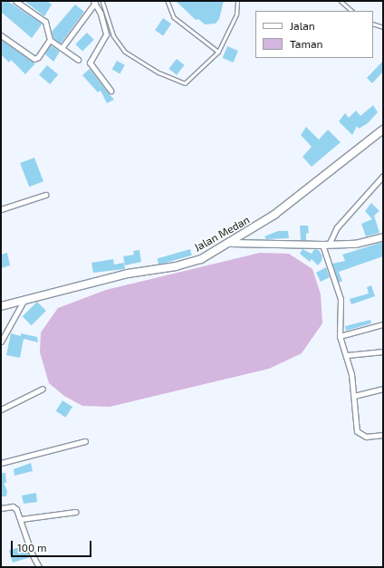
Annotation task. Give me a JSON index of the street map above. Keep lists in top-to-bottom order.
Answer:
{
  "streets": {
    "main road": ["Jalan Medan"]
  },
  "legend": ["Jalan", "Taman"],
  "scale_bar": "100 m"
}
